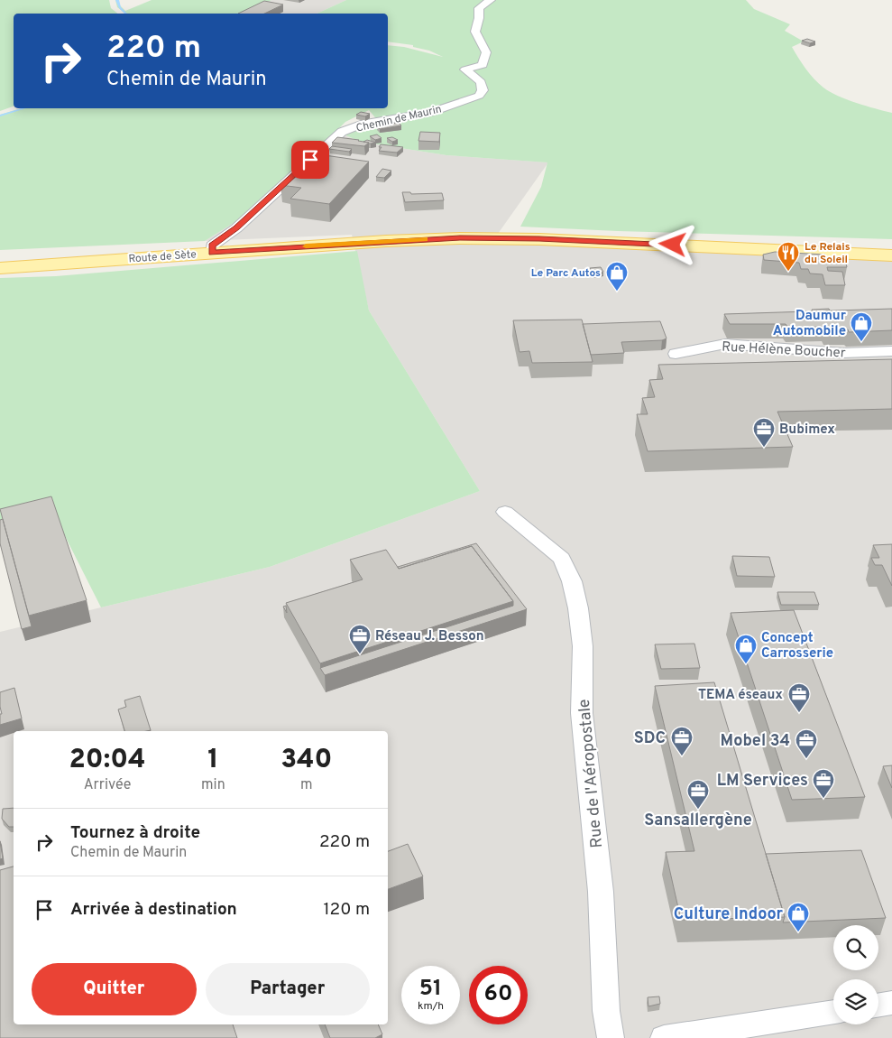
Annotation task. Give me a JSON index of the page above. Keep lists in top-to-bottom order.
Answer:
{
  "streets": {
    "main road": ["Route de Sète"],
    "street": ["Chemin de Maurin", "Rue Hélène Boucher", "Rue de l'Aéropostale"]
  },
  "crossings": [
    ["Chemin de Maurin", "Route de Sète"]
  ],
  "places": {
    "restaurant": ["Le Relais du Soleil"],
    "shop": [
      "Le Parc Autos",
      "Daumur Automobile",
      "Concept Carrosserie",
      "Culture Indoor"
    ],
    "office": [
      "Bubimex",
      "Réseau J. Besson",
      "TEMA éseaux",
      "SDC",
      "Mobel 34",
      "LM Services",
      "Sansallergène"
    ]
  },
  "page": {
    "turn": ["220 m", "Chemin de Maurin"],
    "eta": [
      "20:04",
      "Arrivée",
      "1",
      "min",
      "340",
      "m"
    ],
    "list": [
      {
        "name": "Tournez à droite",
        "note": "Chemin de Maurin",
        "value": "220 m"
      },
      {
        "name": "Arrivée à destination",
        "value": "120 m"
      }
    ],
    "buttons": ["Quitter", "Partager"],
    "speed": "51 km/h",
    "limit": "60"
  }
}
